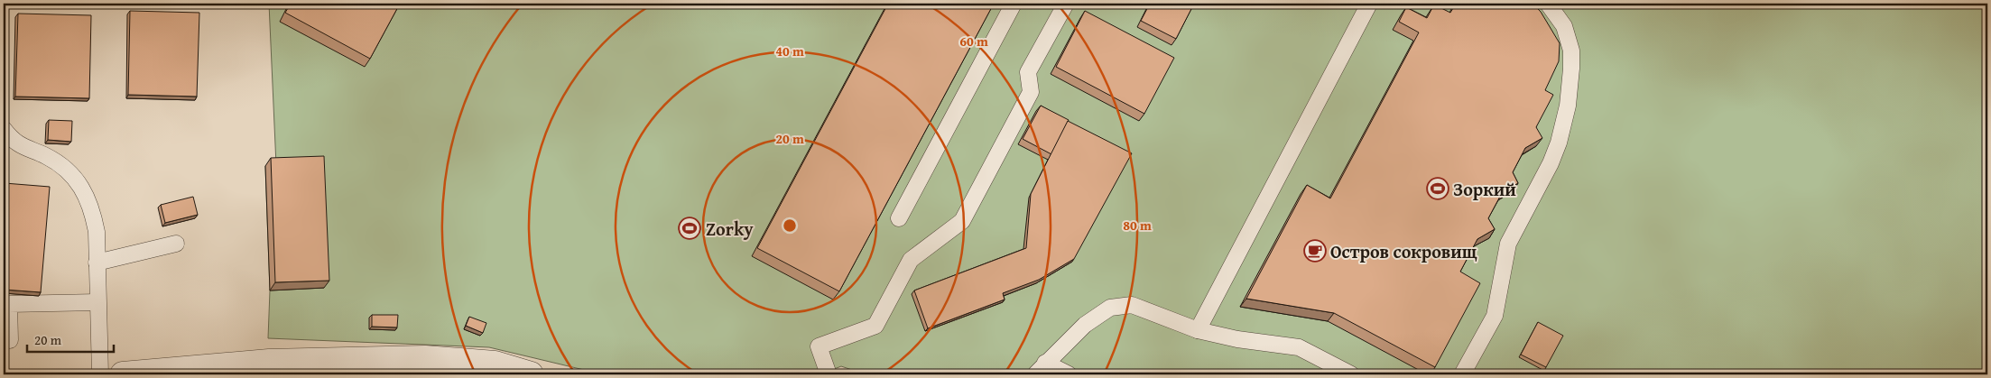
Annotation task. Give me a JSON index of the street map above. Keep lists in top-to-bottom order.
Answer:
{
  "places": {
    "sports": ["Зоркий", "Zorky"],
    "cafe": ["Остров сокровищ"]
  },
  "scale_bar": "20 m",
  "rings": [
    "60 m",
    "40 m",
    "20 m",
    "80 m"
  ]
}
